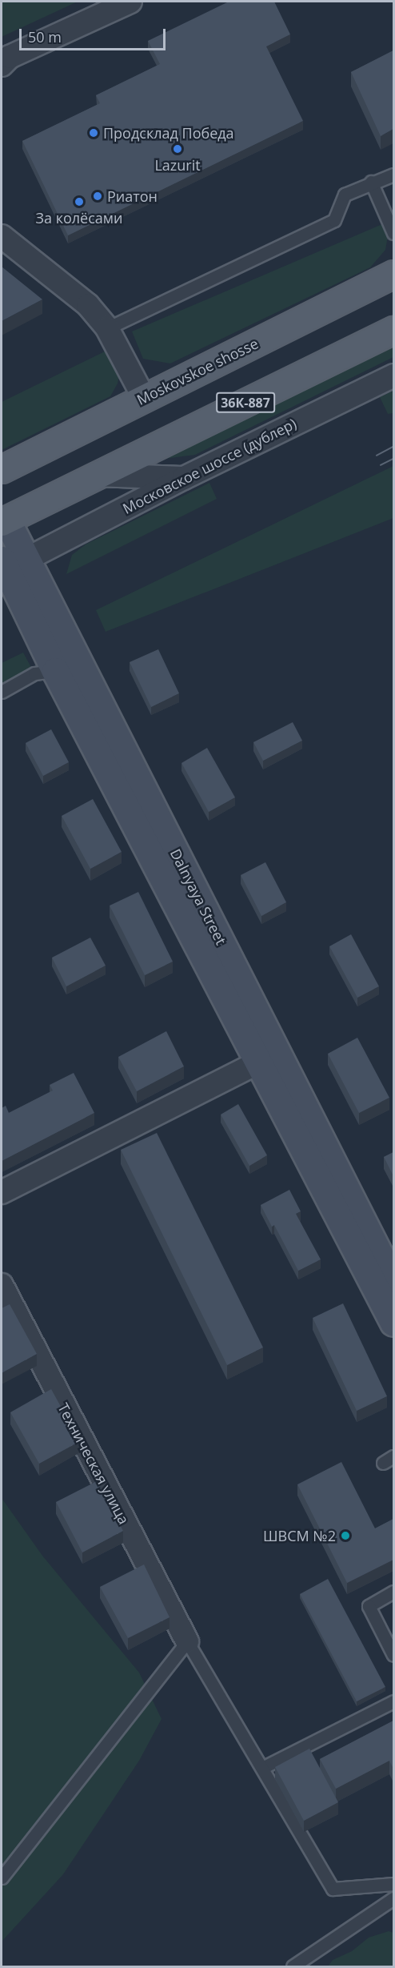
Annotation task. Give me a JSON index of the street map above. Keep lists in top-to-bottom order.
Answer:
{
  "streets": {
    "main road": ["Moskovskoe shosse", "36К-887", "Dalnyaya Street"],
    "street": ["Московское шоссе (дублер)", "Техническая улица"]
  },
  "crossings": [
    ["36К-887", "Dalnyaya Street"],
    ["Московское шоссе (дублер)", "Dalnyaya Street"]
  ],
  "places": [
    "Продсклад Победа",
    "Lazurit",
    "Риатон",
    "За колёсами",
    "ШВСМ №2"
  ],
  "scale_bar": "50 m"
}
